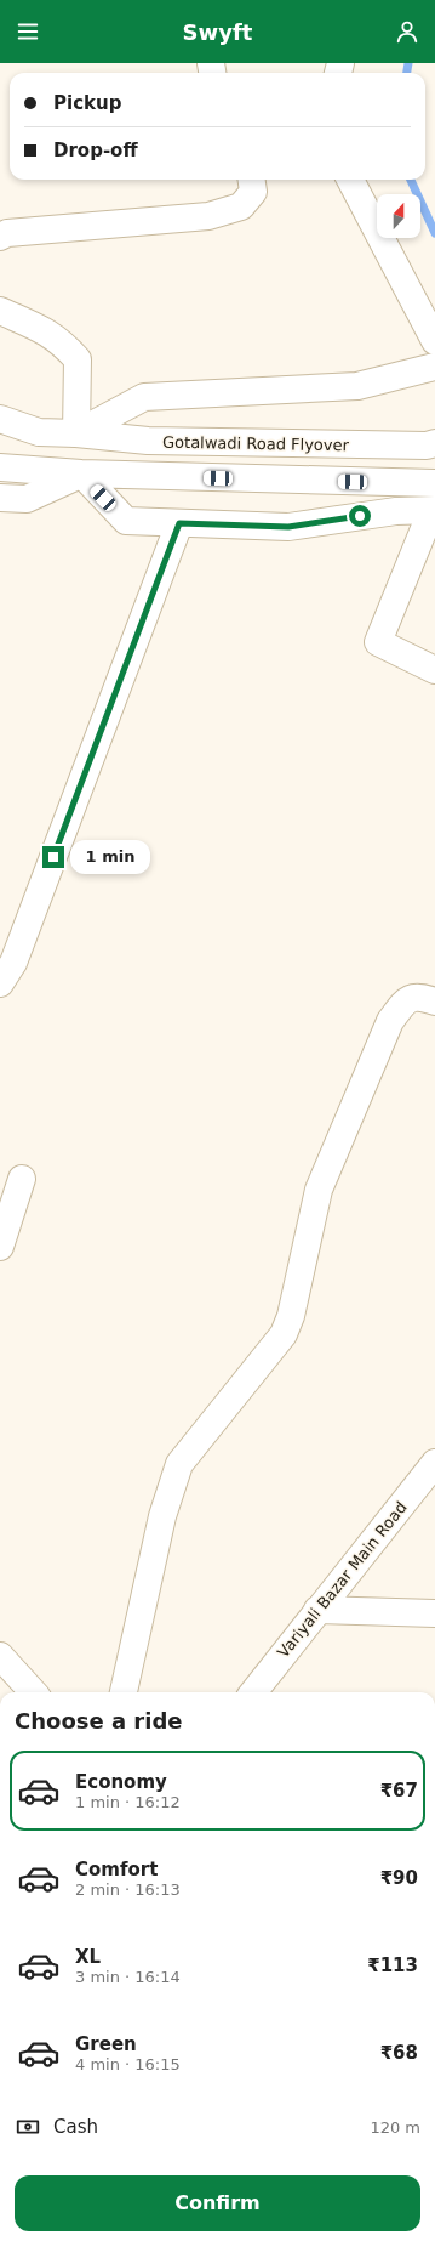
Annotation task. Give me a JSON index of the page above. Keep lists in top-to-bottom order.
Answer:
{
  "streets": {
    "street": ["Gotalwadi Road Flyover", "Variyali Bazar Main Road"]
  },
  "north": "top",
  "page": {
    "header": "Swyft",
    "banner": ["Pickup", "Drop-off"],
    "bubble": "1 min",
    "heading": "Choose a ride",
    "list": [
      {
        "name": "Economy",
        "note": "1 min · 16:12",
        "value": "₹67"
      },
      {
        "name": "Comfort",
        "note": "2 min · 16:13",
        "value": "₹90"
      },
      {
        "name": "XL",
        "note": "3 min · 16:14",
        "value": "₹113"
      },
      {
        "name": "Green",
        "note": "4 min · 16:15",
        "value": "₹68"
      }
    ],
    "pay": ["Cash", "120 m"],
    "buttons": "Confirm"
  }
}
